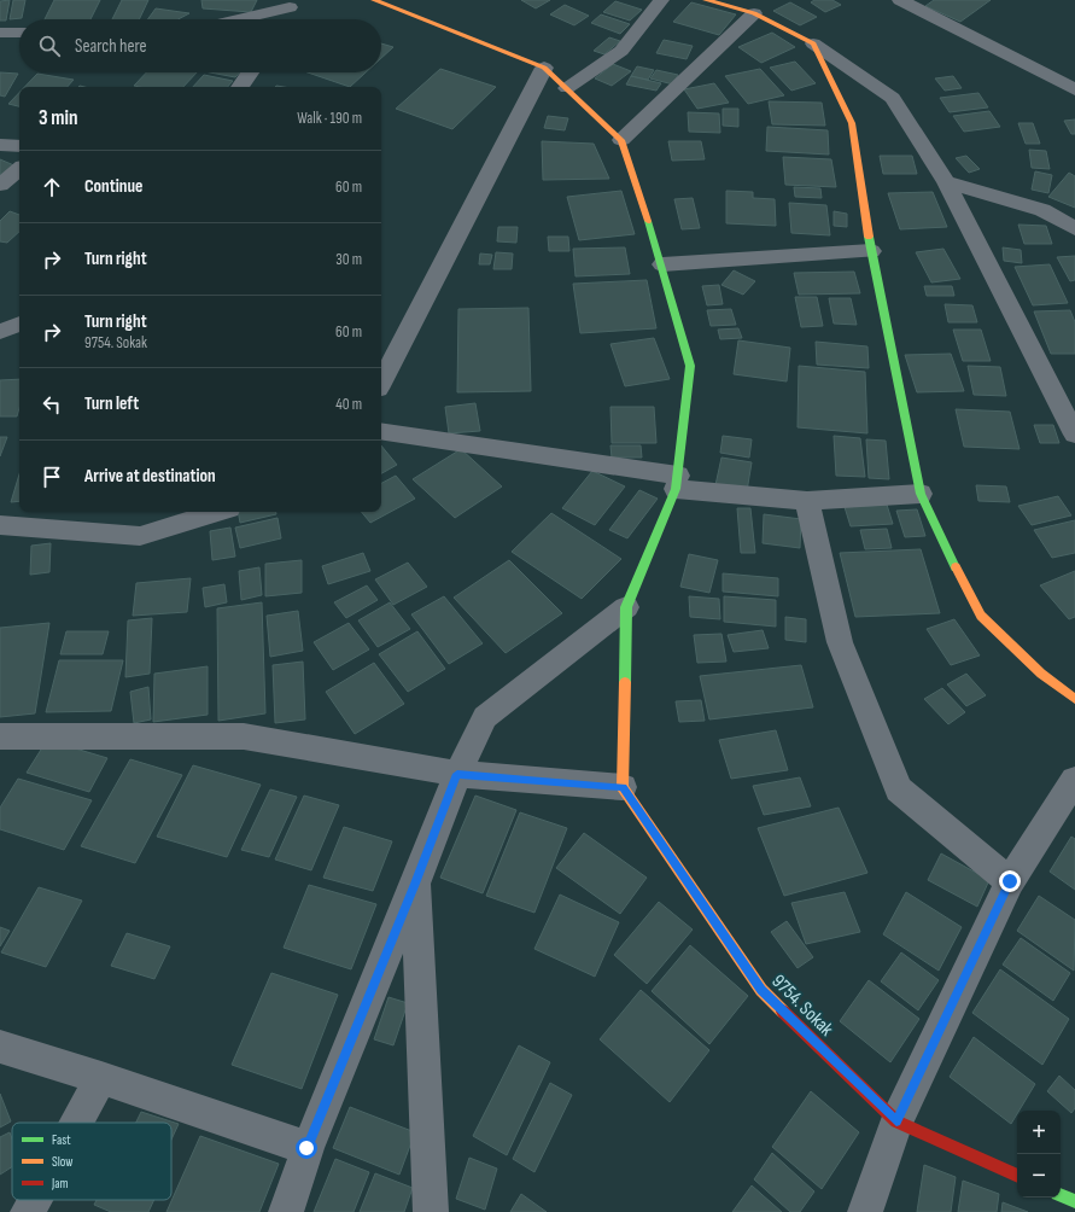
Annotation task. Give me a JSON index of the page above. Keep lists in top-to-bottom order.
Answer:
{
  "streets": {
    "street": ["9754. Sokak"]
  },
  "legend": ["Fast", "Slow", "Jam"],
  "page": {
    "search": "Search here",
    "heading": ["3 min", "Walk · 190 m"],
    "list": [
      ["Continue", "60 m"],
      ["Turn right", "30 m"],
      ["Turn right", "9754. Sokak", "60 m"],
      ["Turn left", "40 m"],
      "Arrive at destination"
    ],
    "map_buttons": ["+", "−"]
  }
}
